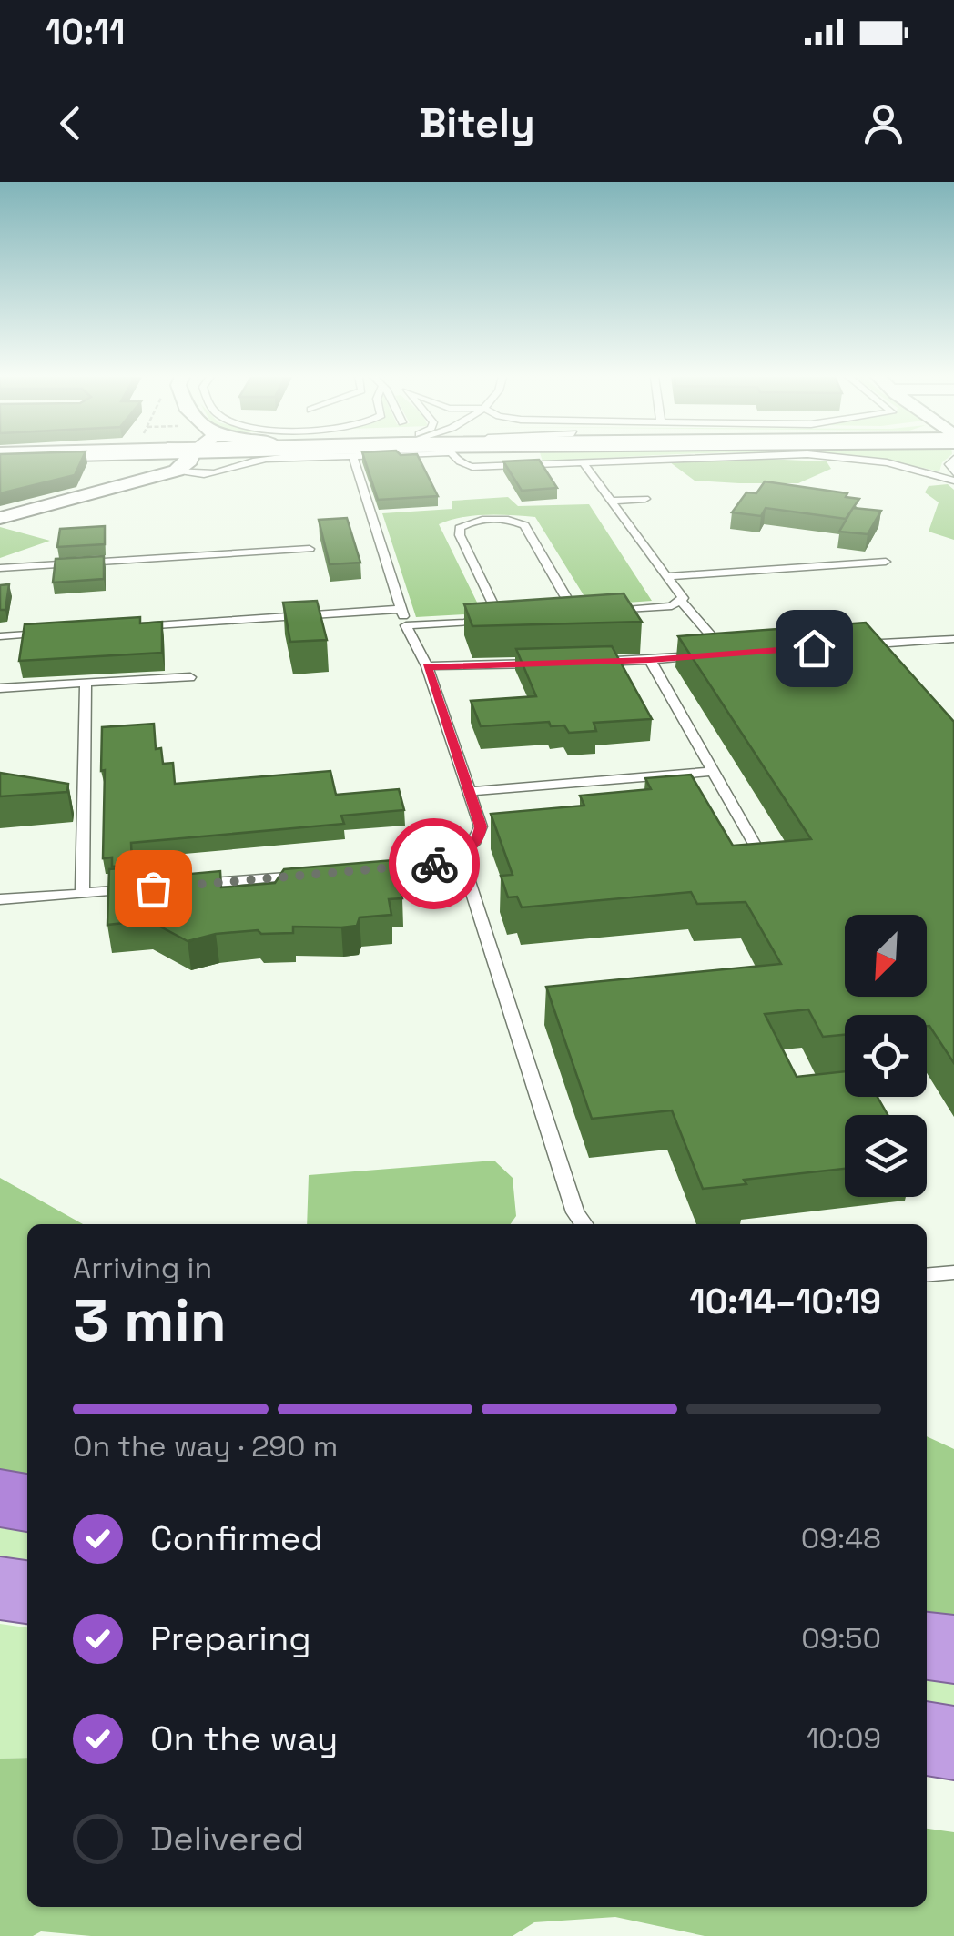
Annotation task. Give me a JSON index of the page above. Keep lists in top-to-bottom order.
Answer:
{
  "north": "bottom left",
  "page": {
    "status": "10:11",
    "header": "Bitely",
    "heading": ["3 min", "Arriving in", "10:14–10:19"],
    "bar": "On the way · 290 m",
    "list": [
      ["Confirmed", "09:48"],
      ["Preparing", "09:50"],
      ["On the way", "10:09"],
      "Delivered"
    ]
  }
}
